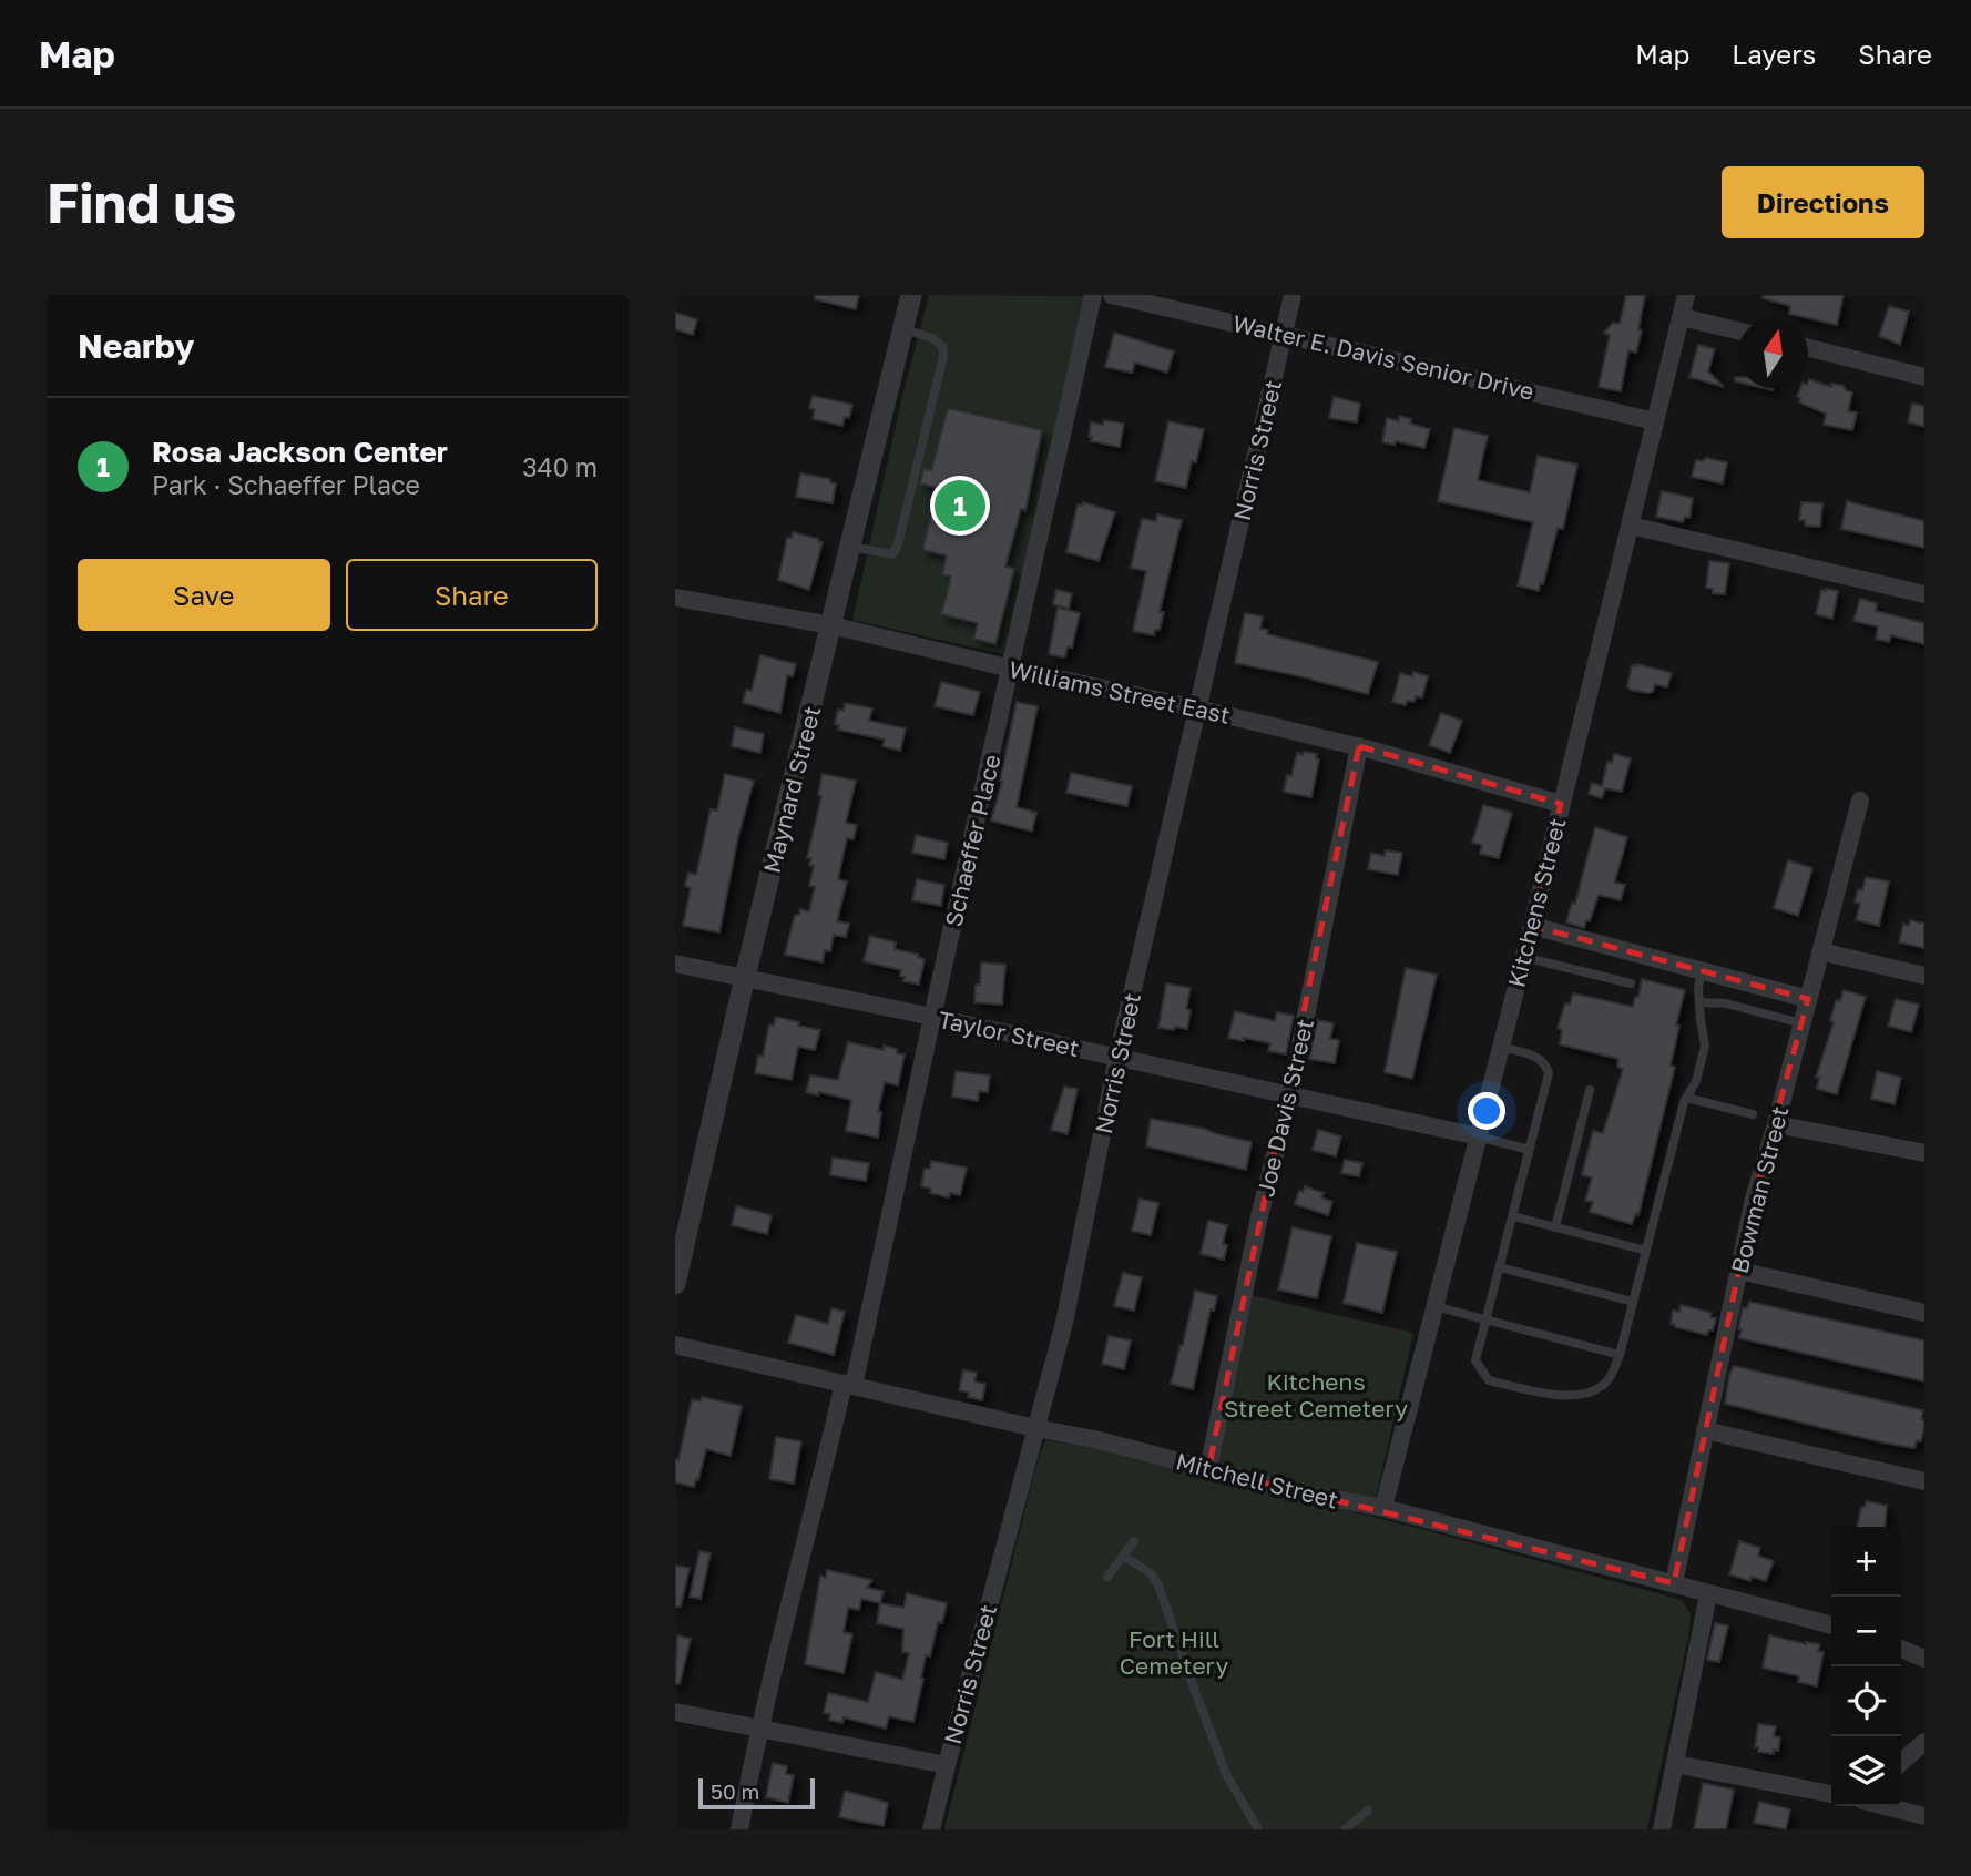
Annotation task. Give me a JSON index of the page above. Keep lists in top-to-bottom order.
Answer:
{
  "streets": {
    "street": [
      "Walter E. Davis Senior Drive",
      "Norris Street",
      "Williams Street East",
      "Maynard Street",
      "Schaeffer Place",
      "Kitchens Street",
      "Taylor Street",
      "Joe Davis Street",
      "Bowman Street",
      "Mitchell Street"
    ]
  },
  "crossings": [
    ["Walter E. Davis Senior Drive", "Norris Street"],
    ["Walter E. Davis Senior Drive", "Kitchens Street"],
    ["Norris Street", "Williams Street East"],
    ["Norris Street", "Taylor Street"],
    ["Norris Street", "Mitchell Street"],
    ["Williams Street East", "Maynard Street"],
    ["Williams Street East", "Schaeffer Place"],
    ["Williams Street East", "Kitchens Street"],
    ["Williams Street East", "Joe Davis Street"],
    ["Maynard Street", "Taylor Street"],
    ["Schaeffer Place", "Taylor Street"],
    ["Schaeffer Place", "Mitchell Street"],
    ["Kitchens Street", "Taylor Street"],
    ["Kitchens Street", "Mitchell Street"],
    ["Taylor Street", "Joe Davis Street"],
    ["Joe Davis Street", "Mitchell Street"],
    ["Bowman Street", "Mitchell Street"]
  ],
  "parks": ["Kitchens Street Cemetery", "Fort Hill Cemetery"],
  "scale_bar": "50 m",
  "north": "top",
  "page": {
    "header": "Map",
    "nav": ["Map", "Layers", "Share"],
    "buttons": [
      "Directions",
      ["Save", "Share"]
    ],
    "title": "Find us",
    "heading": "Nearby",
    "list": [
      {
        "mark": "1",
        "name": "Rosa Jackson Center",
        "note": "Park · Schaeffer Place",
        "value": "340 m"
      }
    ],
    "pins": "1",
    "map_buttons": ["+", "−"],
    "scale": "50 m"
  }
}
